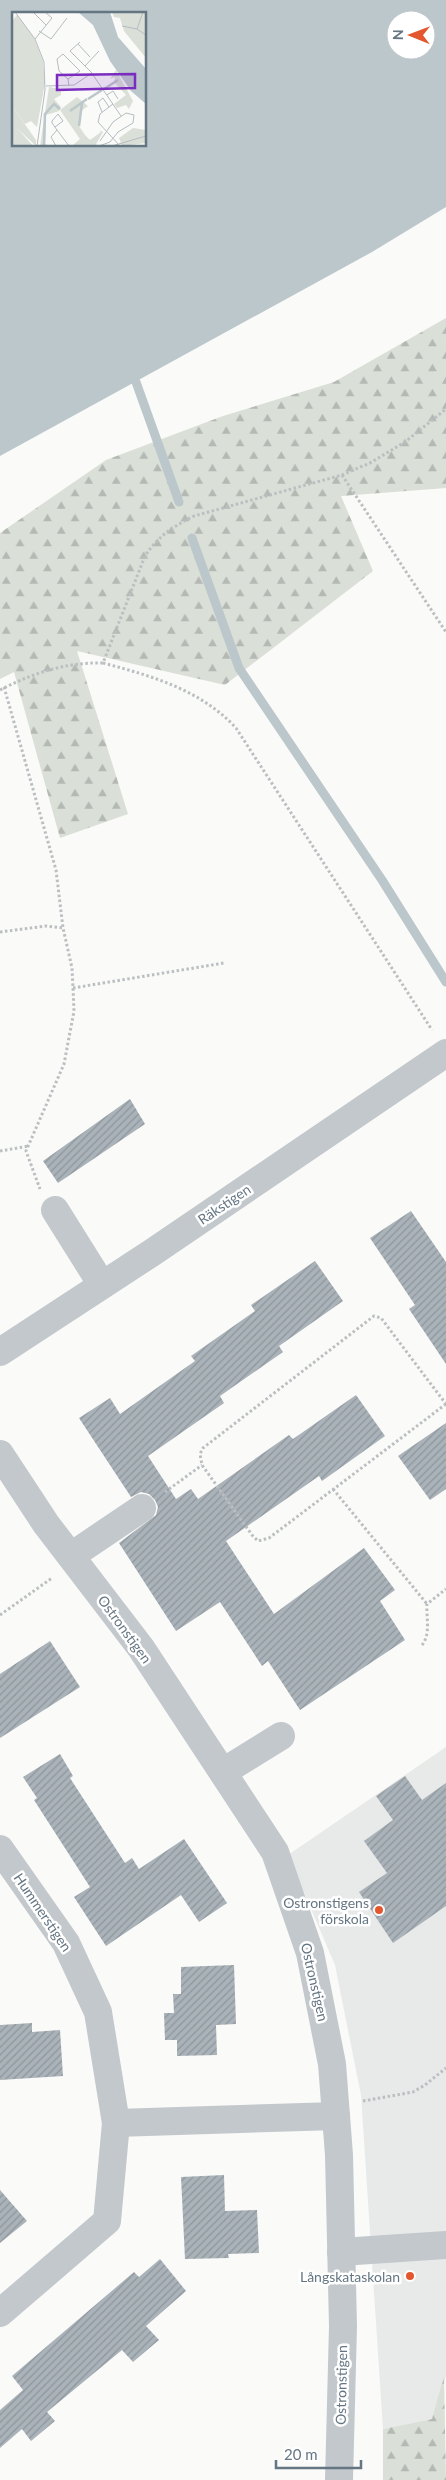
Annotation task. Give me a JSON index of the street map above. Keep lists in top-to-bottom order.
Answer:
{
  "streets": {
    "street": ["Räkstigen", "Ostronstigen", "Hummerstigen"]
  },
  "places": ["Ostronstigens förskola", "Långskataskolan"],
  "scale_bar": "20 m",
  "north": "left"
}
